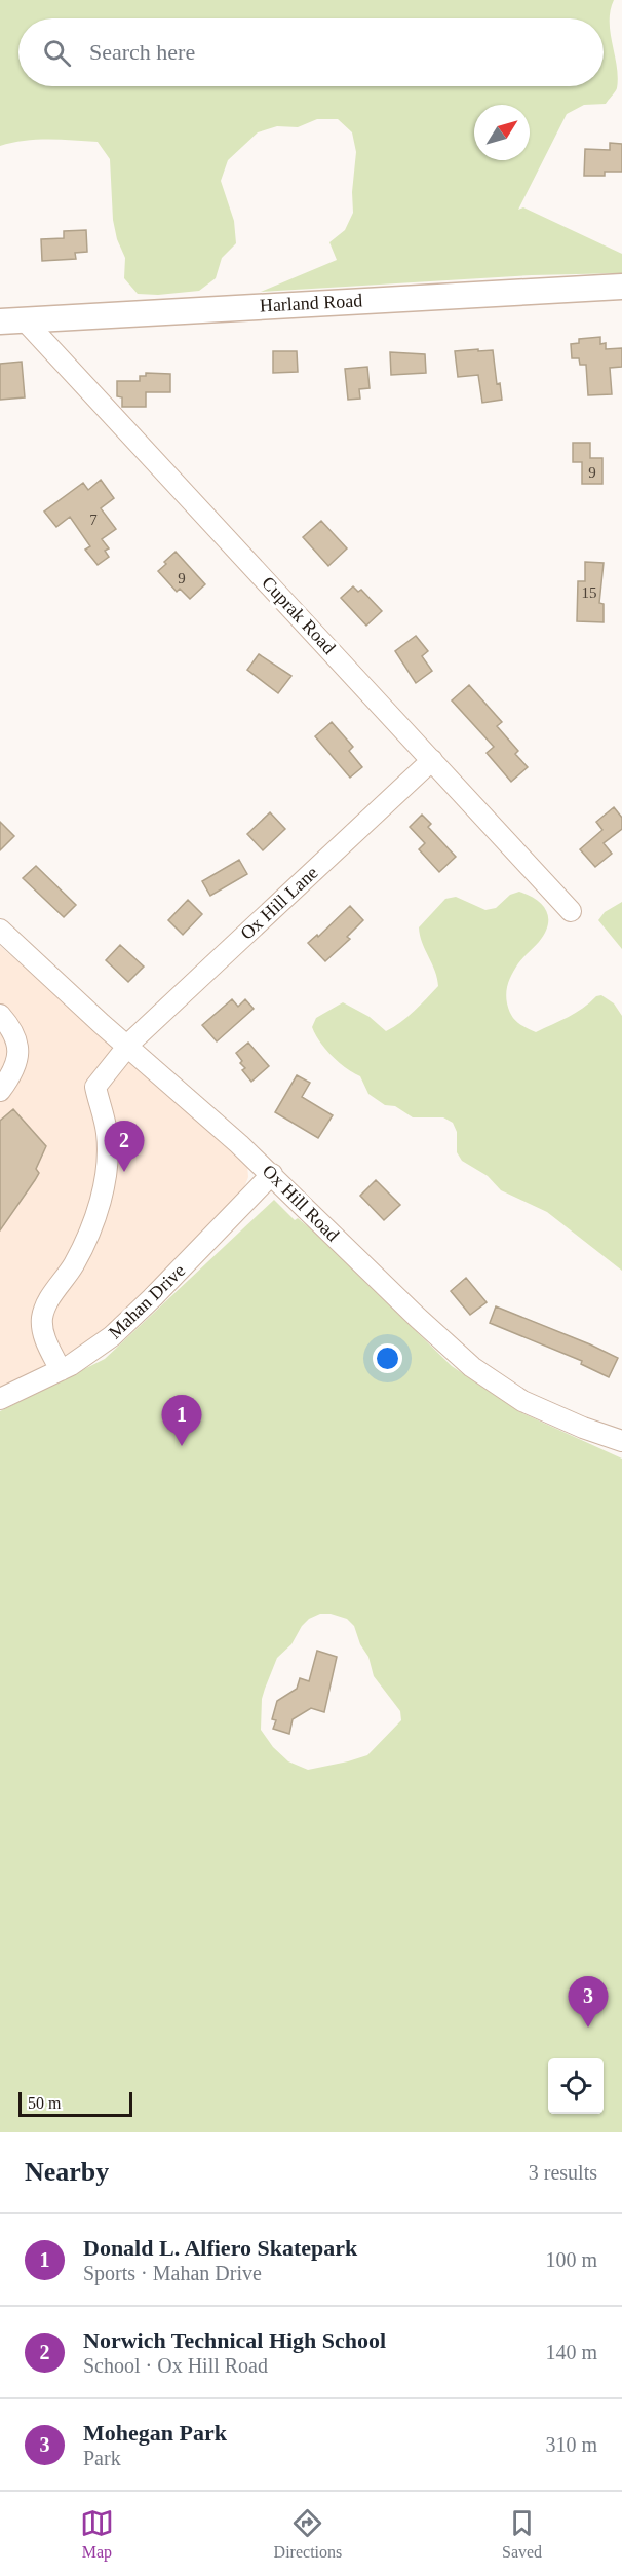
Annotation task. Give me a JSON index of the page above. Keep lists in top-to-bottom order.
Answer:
{
  "streets": {
    "main road": ["Harland Road"],
    "street": [
      "Cuprak Road",
      "Ox Hill Lane",
      "Ox Hill Road",
      "Mahan Drive"
    ]
  },
  "crossings": [
    ["Harland Road", "Cuprak Road"],
    ["Cuprak Road", "Ox Hill Lane"],
    ["Ox Hill Lane", "Ox Hill Road"],
    ["Ox Hill Lane", "Mahan Drive"],
    ["Ox Hill Road", "Mahan Drive"]
  ],
  "house_numbers": [
    "9",
    "7",
    "9",
    "15"
  ],
  "scale_bar": "50 m",
  "north": "top right",
  "page": {
    "search": "Search here",
    "pins": ["2", "1", "3"],
    "scale": "50 m",
    "heading": ["Nearby", "3 results"],
    "list": [
      {
        "mark": "1",
        "name": "Donald L. Alfiero Skatepark",
        "note": "Sports · Mahan Drive",
        "value": "100 m"
      },
      {
        "mark": "2",
        "name": "Norwich Technical High School",
        "note": "School · Ox Hill Road",
        "value": "140 m"
      },
      {
        "mark": "3",
        "name": "Mohegan Park",
        "note": "Park",
        "value": "310 m"
      }
    ],
    "nav": ["Map", "Directions", "Saved"]
  }
}
